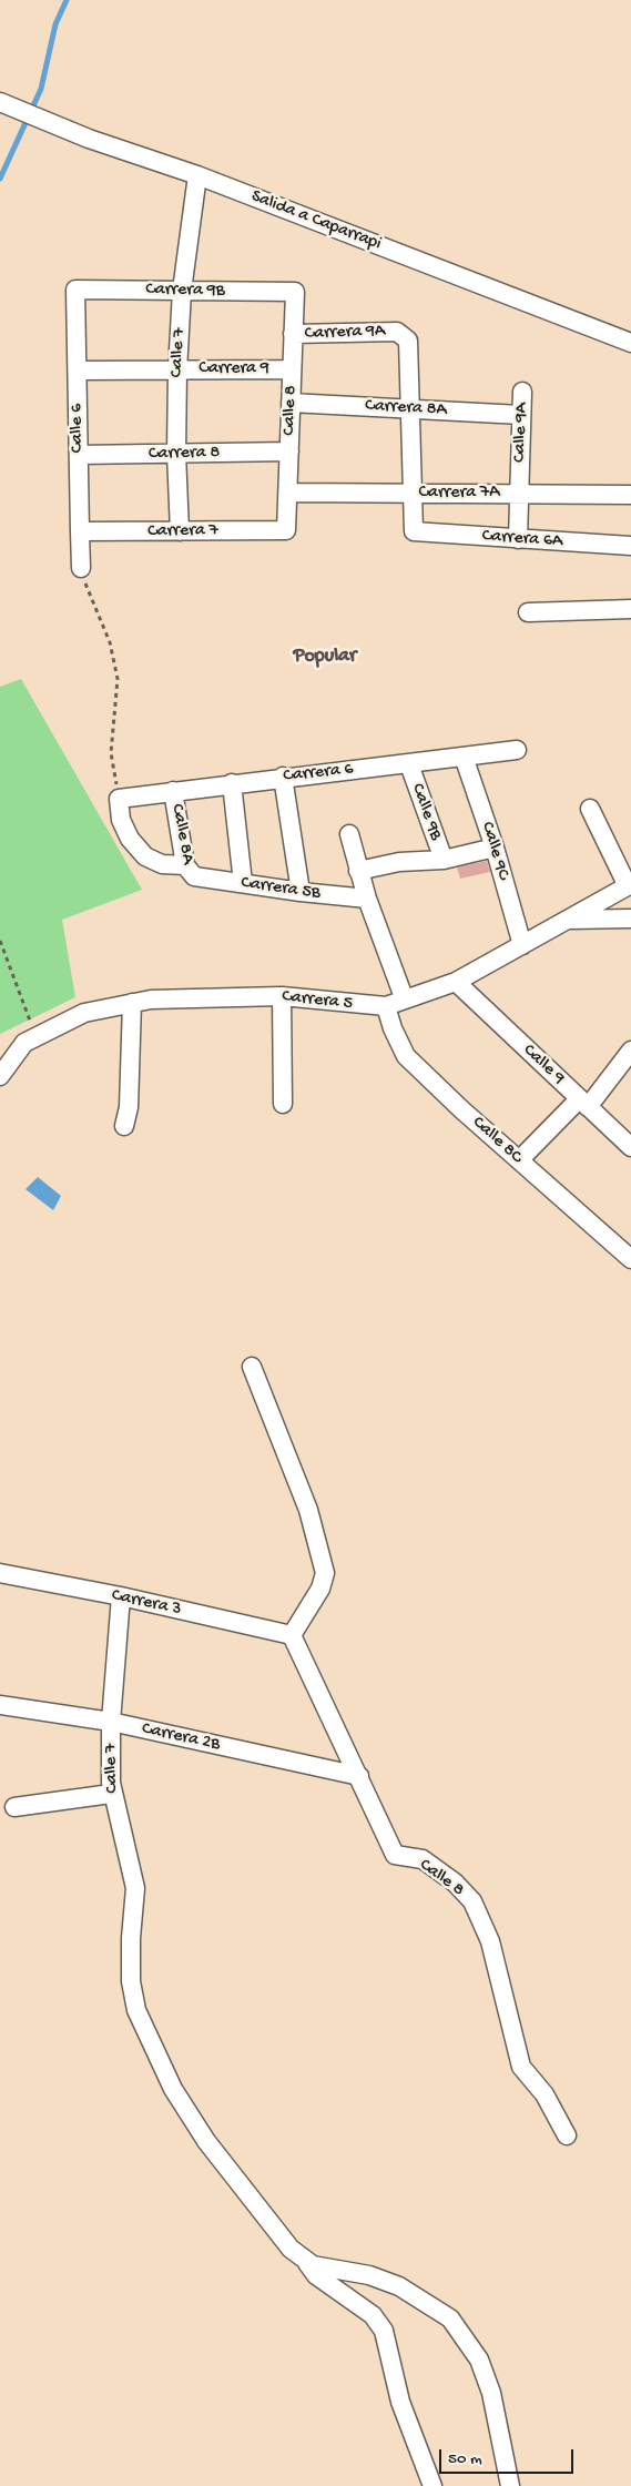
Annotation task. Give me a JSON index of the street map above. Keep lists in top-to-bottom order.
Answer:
{
  "streets": {
    "street": [
      "Salida a Caparrapi",
      "Carrera 9B",
      "Carrera 9A",
      "Calle 7",
      "Carrera 9",
      "Carrera 8A",
      "Calle 8",
      "Calle 6",
      "Calle 9A",
      "Carrera 8",
      "Carrera 7A",
      "Carrera 7",
      "Carrera 6A",
      "Carrera 6",
      "Calle 9B",
      "Calle 8A",
      "Calle 9C",
      "Carrera 5B",
      "Carrera 5",
      "Calle 9",
      "Calle 8C",
      "Carrera 3",
      "Carrera 2B"
    ]
  },
  "crossings": [
    ["Salida a Caparrapi", "Calle 7"],
    ["Carrera 9B", "Calle 7"],
    ["Carrera 9B", "Calle 8"],
    ["Carrera 9B", "Calle 6"],
    ["Carrera 9A", "Carrera 8A"],
    ["Carrera 9A", "Calle 8"],
    ["Calle 7", "Carrera 9"],
    ["Calle 7", "Carrera 8"],
    ["Calle 7", "Carrera 7"],
    ["Calle 7", "Carrera 3"],
    ["Calle 7", "Carrera 2B"],
    ["Carrera 9", "Calle 8"],
    ["Carrera 9", "Calle 6"],
    ["Carrera 8A", "Calle 8"],
    ["Carrera 8A", "Calle 9A"],
    ["Calle 8", "Carrera 8"],
    ["Calle 8", "Carrera 7A"],
    ["Calle 8", "Carrera 7"],
    ["Calle 8", "Carrera 3"],
    ["Calle 8", "Carrera 2B"],
    ["Calle 6", "Carrera 8"],
    ["Calle 6", "Carrera 7"],
    ["Calle 9A", "Carrera 7A"],
    ["Calle 9A", "Carrera 6A"],
    ["Carrera 7A", "Carrera 6A"],
    ["Carrera 6", "Calle 9B"],
    ["Carrera 6", "Calle 8A"],
    ["Carrera 6", "Calle 9C"],
    ["Calle 8A", "Carrera 5B"],
    ["Calle 9C", "Carrera 5"],
    ["Carrera 5", "Calle 9"],
    ["Carrera 5", "Calle 8C"]
  ],
  "districts": ["Popular"],
  "scale_bar": "50 m"
}
